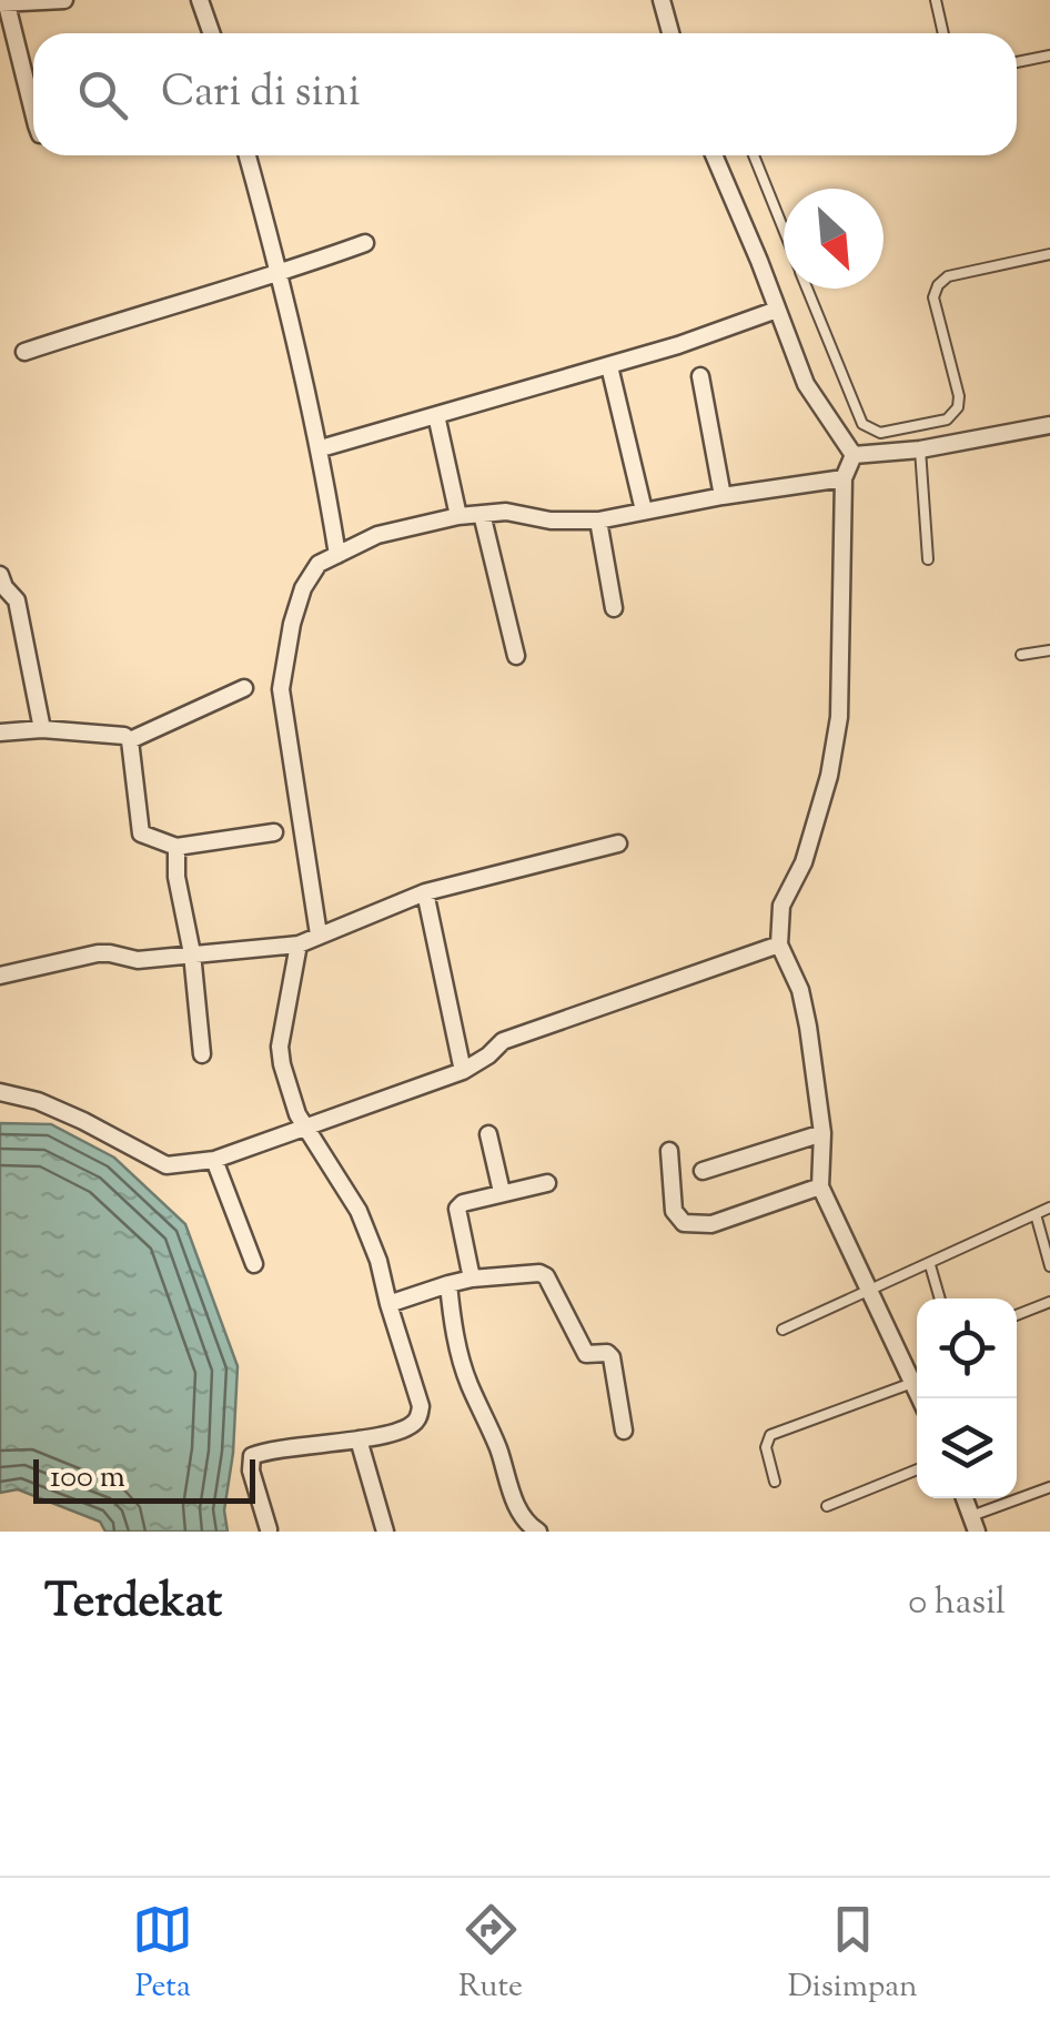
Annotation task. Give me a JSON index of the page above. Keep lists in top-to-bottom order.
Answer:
{
  "scale_bar": "100 m",
  "north": "bottom right",
  "page": {
    "search": "Cari di sini",
    "scale": "100 m",
    "heading": ["Terdekat", "0 hasil"],
    "nav": ["Peta", "Rute", "Disimpan"]
  }
}
